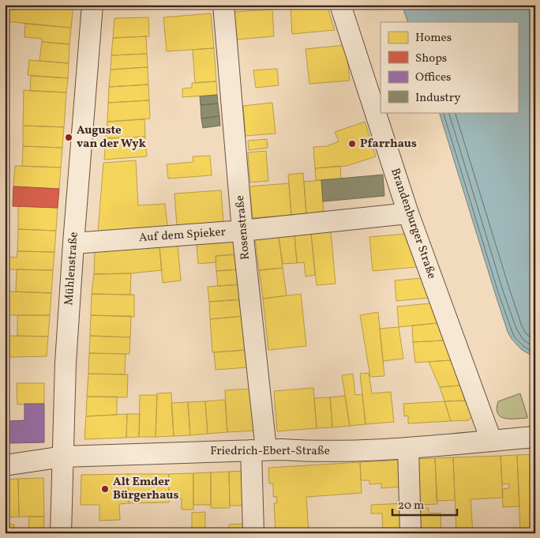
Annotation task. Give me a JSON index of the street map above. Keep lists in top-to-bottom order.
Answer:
{
  "streets": {
    "street": [
      "Brandenburger Straße",
      "Rosenstraße",
      "Auf dem Spieker",
      "Mühlenstraße",
      "Friedrich-Ebert-Straße"
    ]
  },
  "crossings": [
    ["Brandenburger Straße", "Auf dem Spieker"],
    ["Brandenburger Straße", "Friedrich-Ebert-Straße"],
    ["Rosenstraße", "Auf dem Spieker"],
    ["Rosenstraße", "Friedrich-Ebert-Straße"],
    ["Auf dem Spieker", "Mühlenstraße"],
    ["Mühlenstraße", "Friedrich-Ebert-Straße"]
  ],
  "places": ["Auguste van der Wyk", "Pfarrhaus", "Alt Emder Bürgerhaus"],
  "legend": [
    "Homes",
    "Shops",
    "Offices",
    "Industry"
  ],
  "scale_bar": "20 m"
}
